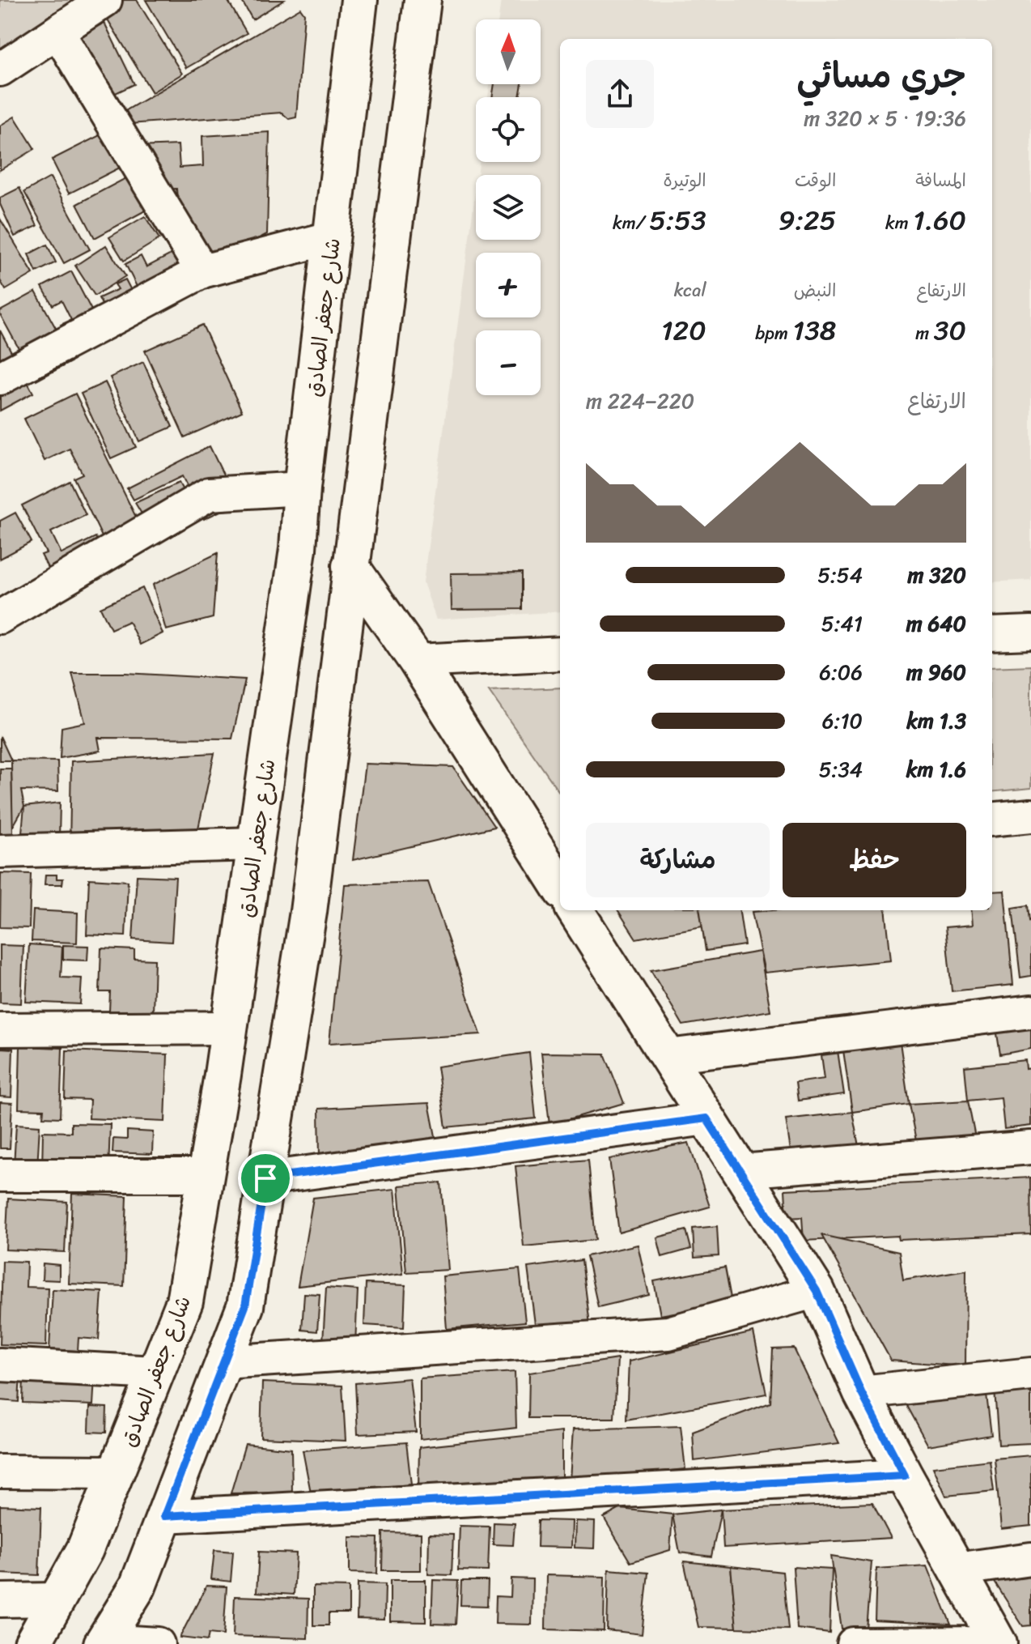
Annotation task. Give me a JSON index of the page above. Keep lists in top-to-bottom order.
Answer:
{
  "streets": {
    "main road": ["شارع جعفر الصادق"]
  },
  "north": "top",
  "page": {
    "map_buttons": ["+", "−"],
    "heading": ["جري مسائي", "19:36 · 5 × 320 m"],
    "stats": [
      ["المسافة", "1.60 km"],
      ["الوقت", "9:25"],
      ["الوتيرة", "5:53 /km"],
      ["الارتفاع", "30 m"],
      ["النبض", "138 bpm"],
      ["kcal", "120"]
    ],
    "chart": ["الارتفاع", "220–224 m"],
    "list": [
      {
        "name": "320 m",
        "note": "5:54"
      },
      {
        "name": "640 m",
        "note": "5:41"
      },
      {
        "name": "960 m",
        "note": "6:06"
      },
      {
        "name": "1.3 km",
        "note": "6:10"
      },
      {
        "name": "1.6 km",
        "note": "5:34"
      }
    ],
    "buttons": ["حفظ", "مشاركة"]
  }
}
